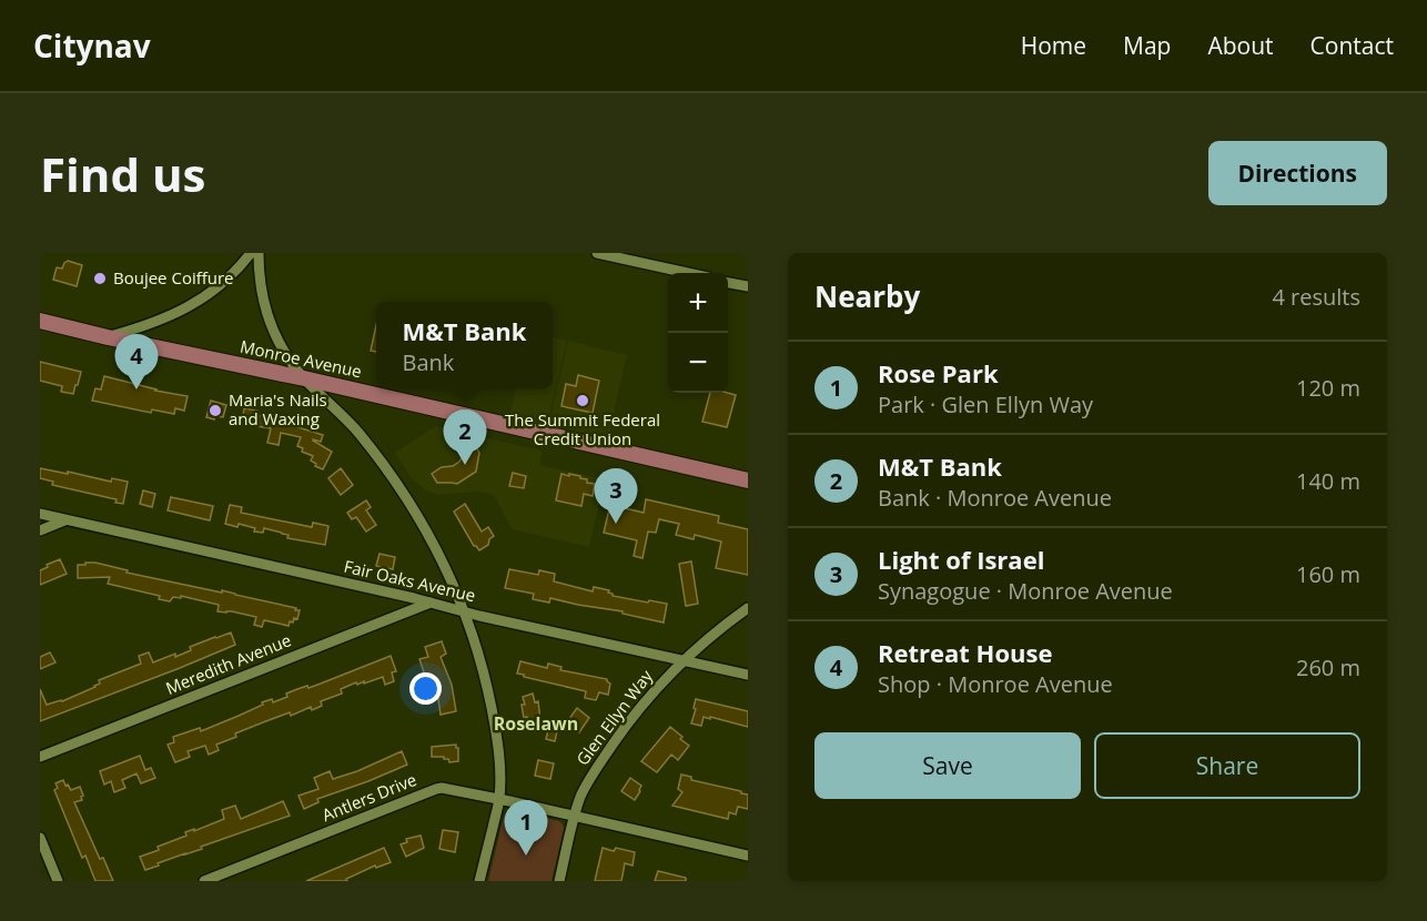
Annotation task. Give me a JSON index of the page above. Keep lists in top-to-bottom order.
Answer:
{
  "streets": {
    "main road": ["Monroe Avenue"],
    "street": [
      "Fair Oaks Avenue",
      "Meredith Avenue",
      "Glen Ellyn Way",
      "Antlers Drive"
    ]
  },
  "crossings": [
    ["Fair Oaks Avenue", "Meredith Avenue"],
    ["Fair Oaks Avenue", "Glen Ellyn Way"],
    ["Glen Ellyn Way", "Antlers Drive"]
  ],
  "districts": ["Roselawn"],
  "places": ["Boujee Coiffure", "The Summit Federal Credit Union", "Maria's Nails and Waxing"],
  "page": {
    "header": "Citynav",
    "nav": [
      "Home",
      "Map",
      "About",
      "Contact"
    ],
    "buttons": [
      "Directions",
      ["Save", "Share"]
    ],
    "title": "Find us",
    "heading": ["Nearby", "4 results"],
    "map_buttons": ["+", "−"],
    "popup": ["M&T Bank", "Bank"],
    "pins": [
      "4",
      "2",
      "3",
      "1"
    ],
    "list": [
      {
        "mark": "1",
        "name": "Rose Park",
        "note": "Park · Glen Ellyn Way",
        "value": "120 m"
      },
      {
        "mark": "2",
        "name": "M&T Bank",
        "note": "Bank · Monroe Avenue",
        "value": "140 m"
      },
      {
        "mark": "3",
        "name": "Light of Israel",
        "note": "Synagogue · Monroe Avenue",
        "value": "160 m"
      },
      {
        "mark": "4",
        "name": "Retreat House",
        "note": "Shop · Monroe Avenue",
        "value": "260 m"
      }
    ]
  }
}
